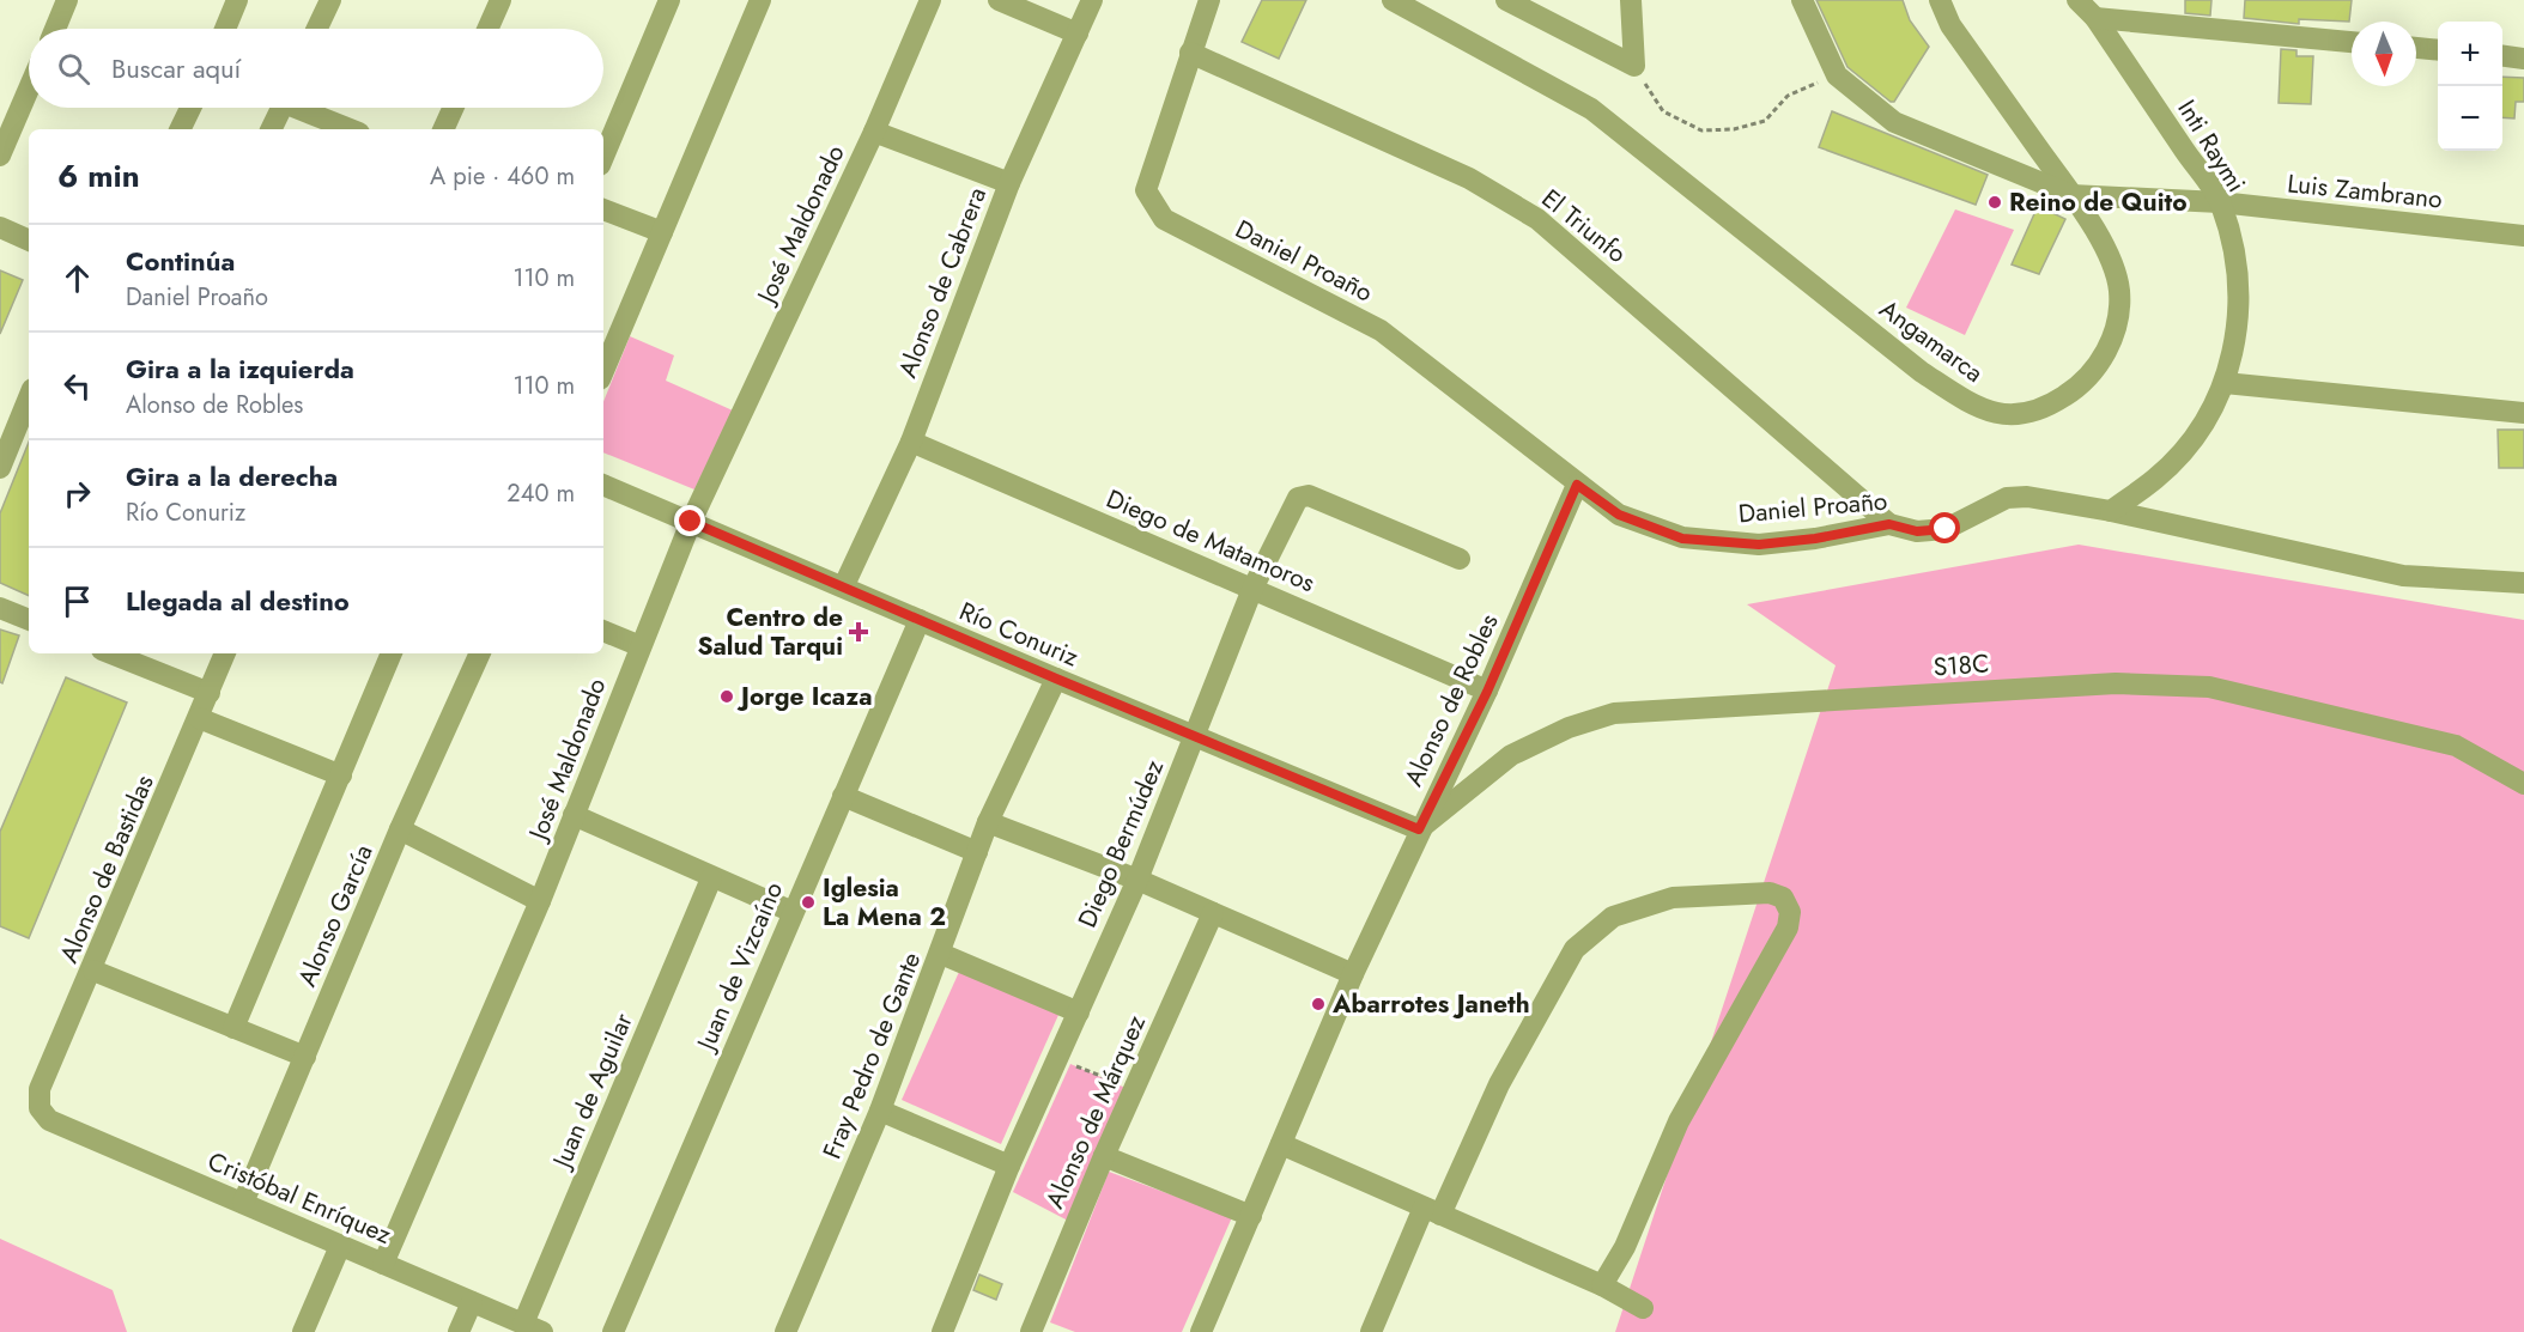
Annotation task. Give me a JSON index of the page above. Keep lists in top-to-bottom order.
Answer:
{
  "streets": {
    "street": [
      "Inti Raymi",
      "Luis Zambrano",
      "José Maldonado",
      "El Triunfo",
      "Daniel Proaño",
      "Alonso de Cabrera",
      "Angamarca",
      "Diego de Matamoros",
      "Río Conuriz",
      "S18C",
      "Alonso de Robles",
      "Diego Bermúdez",
      "Alonso de Bastidas",
      "Alonso García",
      "Juan de Vizcaíno",
      "Fray Pedro de Gante",
      "Juan de Aguilar",
      "Alonso de Márquez",
      "Cristóbal Enríquez"
    ]
  },
  "crossings": [
    ["Inti Raymi", "Luis Zambrano"],
    ["Inti Raymi", "Daniel Proaño"],
    ["Luis Zambrano", "Angamarca"],
    ["José Maldonado", "Río Conuriz"],
    ["José Maldonado", "Cristóbal Enríquez"],
    ["El Triunfo", "Daniel Proaño"],
    ["Daniel Proaño", "Alonso de Robles"],
    ["Alonso de Cabrera", "Diego de Matamoros"],
    ["Alonso de Cabrera", "Río Conuriz"],
    ["Diego de Matamoros", "Alonso de Robles"],
    ["Diego de Matamoros", "Diego Bermúdez"],
    ["Río Conuriz", "S18C"],
    ["Río Conuriz", "Alonso de Robles"],
    ["Río Conuriz", "Diego Bermúdez"],
    ["Río Conuriz", "Juan de Vizcaíno"],
    ["Río Conuriz", "Fray Pedro de Gante"],
    ["S18C", "Alonso de Robles"],
    ["Alonso de Bastidas", "Cristóbal Enríquez"],
    ["Alonso García", "Cristóbal Enríquez"],
    ["Juan de Aguilar", "Cristóbal Enríquez"]
  ],
  "places": {
    "other": [
      "Reino de Quito",
      "Jorge Icaza",
      "Iglesia La Mena 2",
      "Abarrotes Janeth"
    ],
    "health": ["Centro de Salud Tarqui"]
  },
  "north": "bottom",
  "page": {
    "map_buttons": ["+", "−"],
    "search": "Buscar aquí",
    "heading": ["6 min", "A pie · 460 m"],
    "list": [
      ["Continúa", "Daniel Proaño", "110 m"],
      ["Gira a la izquierda", "Alonso de Robles", "110 m"],
      ["Gira a la derecha", "Río Conuriz", "240 m"],
      "Llegada al destino"
    ]
  }
}
